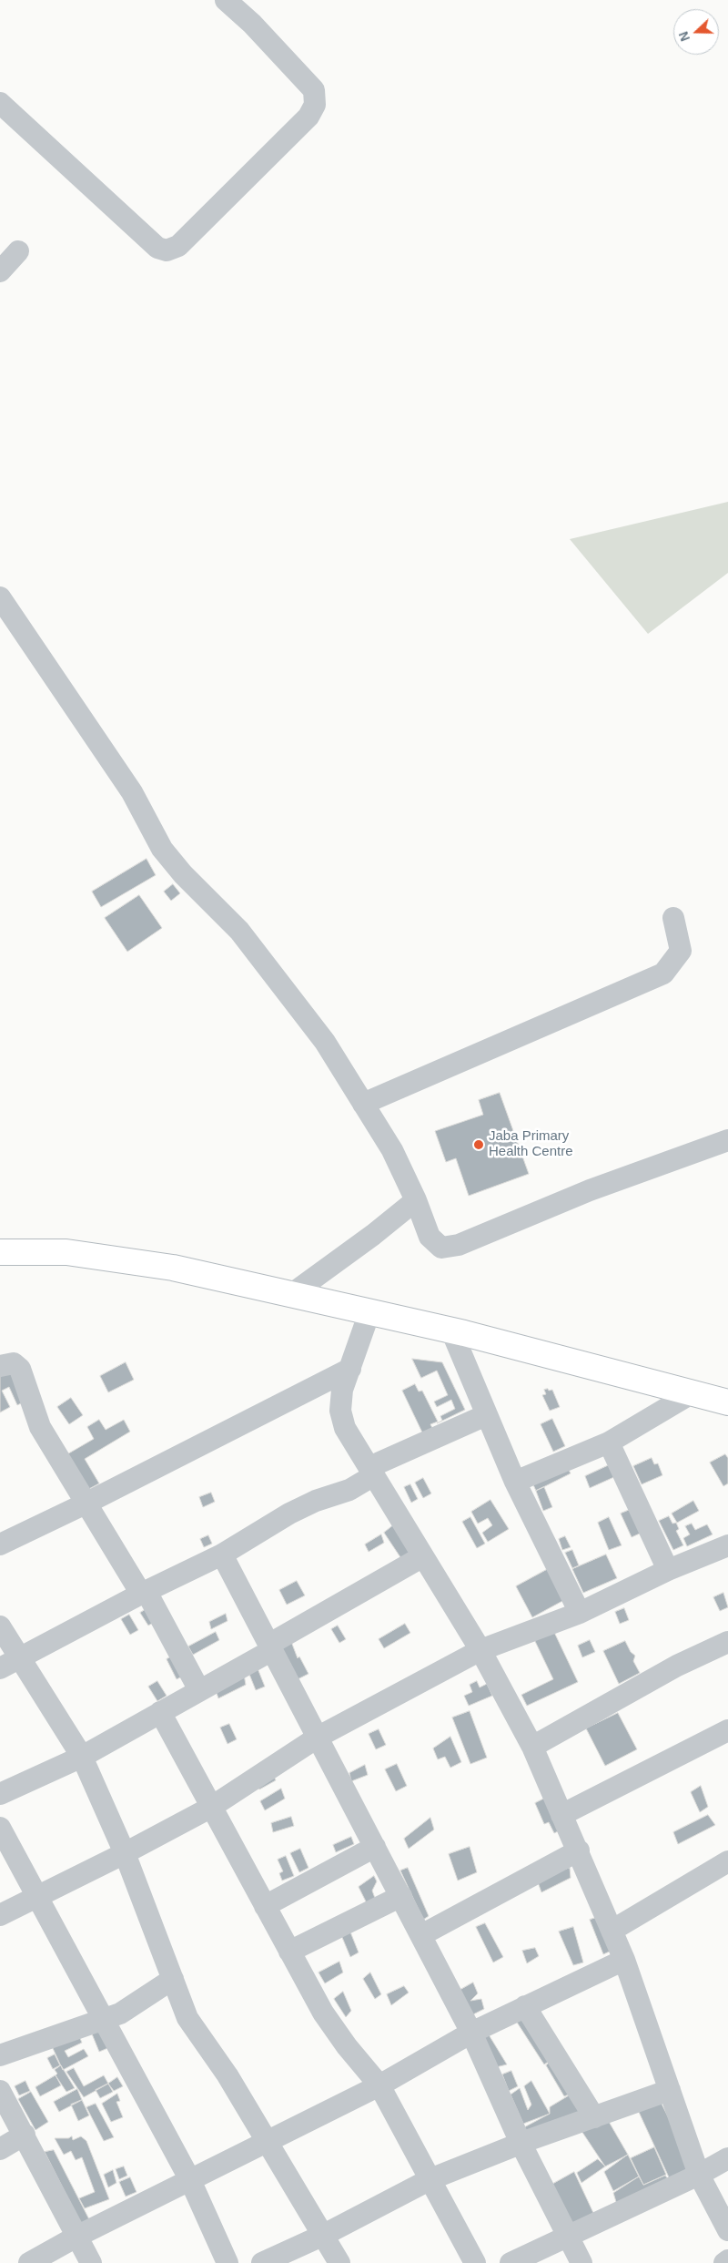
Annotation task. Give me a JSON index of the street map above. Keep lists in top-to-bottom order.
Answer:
{
  "places": ["Jaba Primary Health Centre"],
  "north": "left"
}
